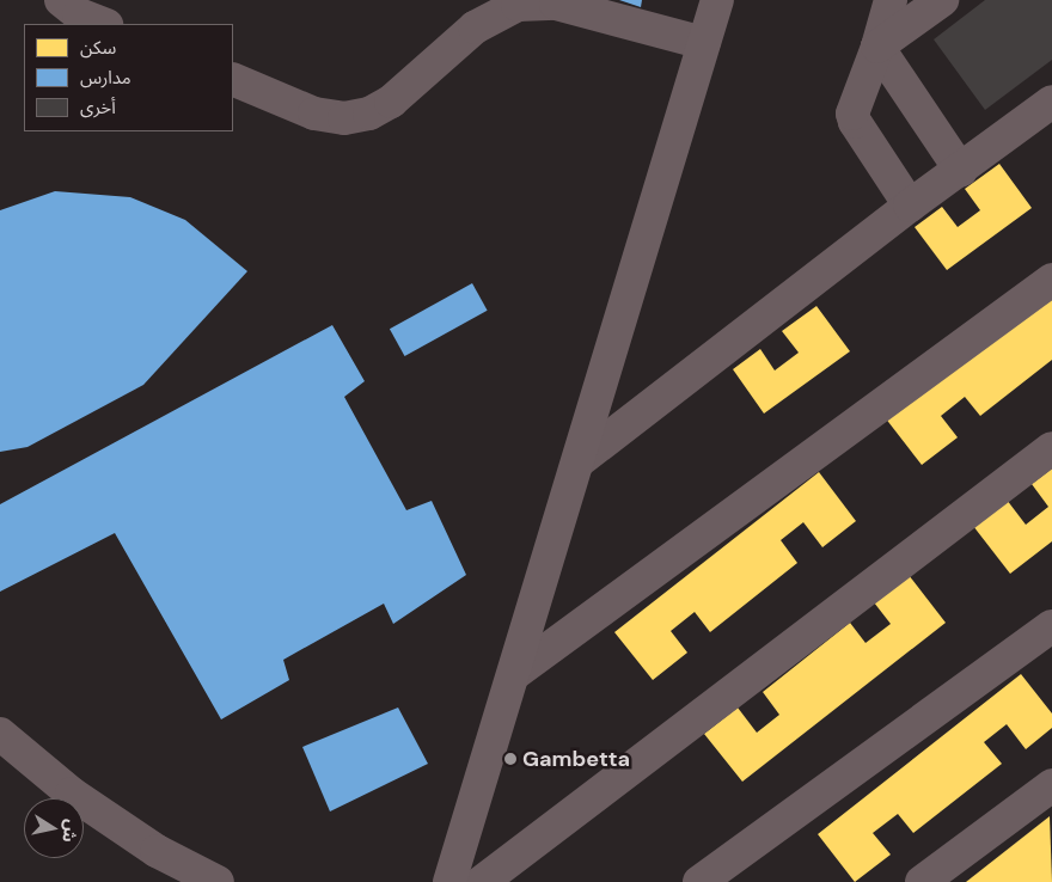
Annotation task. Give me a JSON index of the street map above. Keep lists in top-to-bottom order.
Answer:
{
  "places": ["Gambetta"],
  "legend": ["سكن", "مدارس", "أخرى"],
  "north": "right"
}
